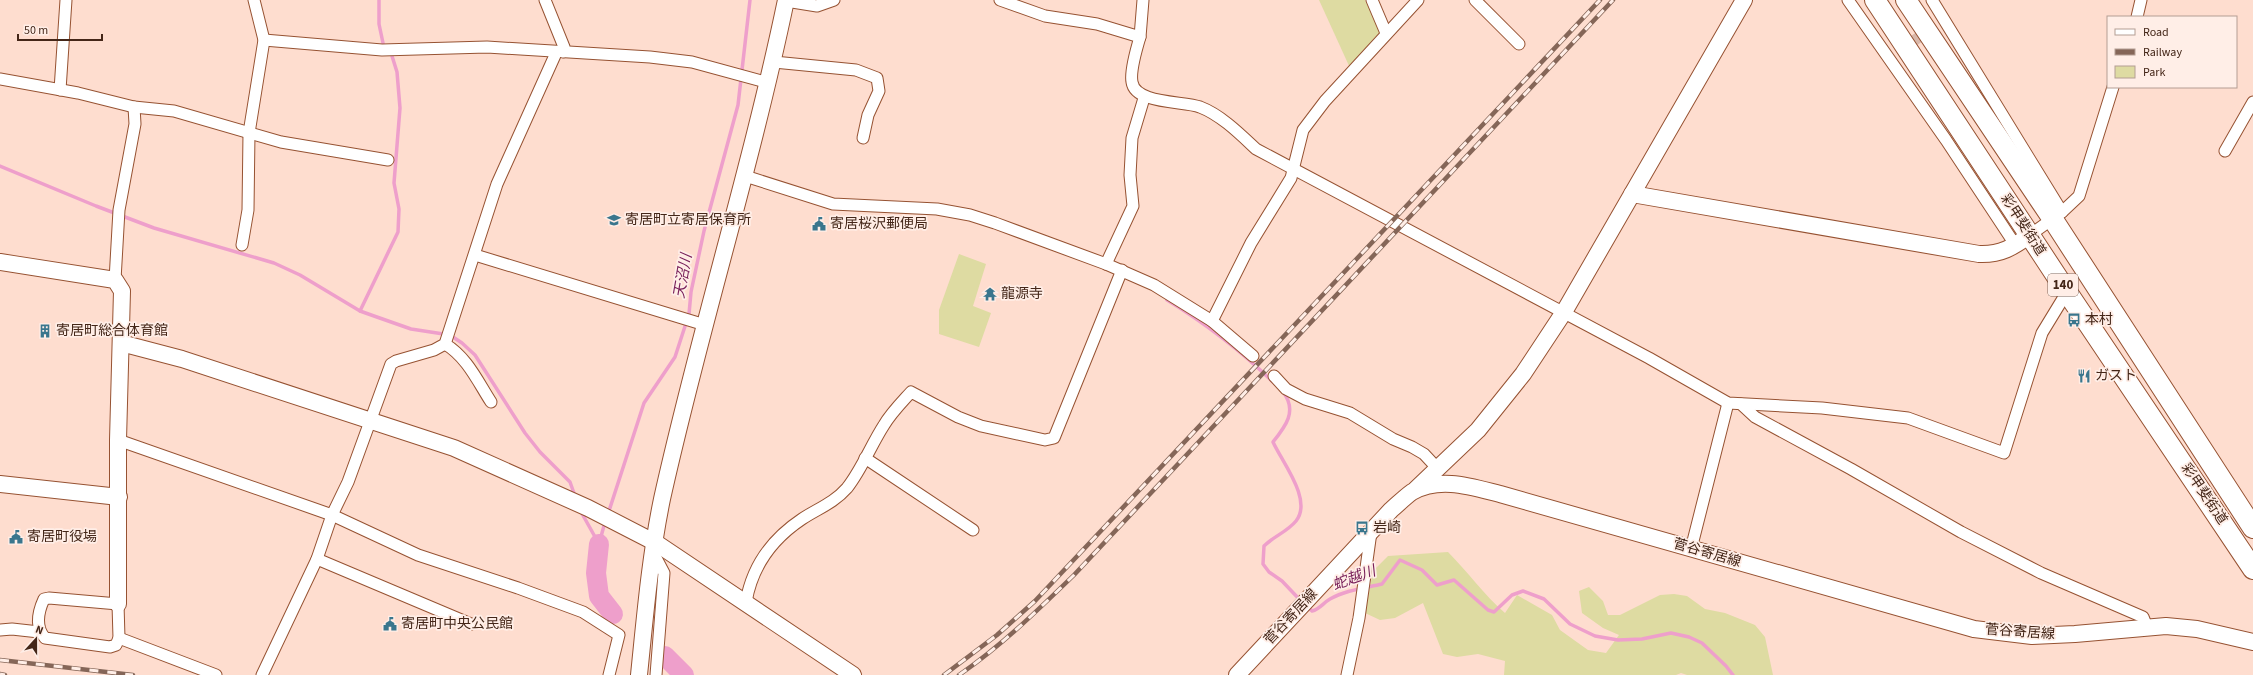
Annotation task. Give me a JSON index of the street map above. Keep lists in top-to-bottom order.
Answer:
{
  "streets": {
    "highway": ["彩甲斐街道", "140"],
    "street": ["菅谷寄居線"]
  },
  "water": ["天沼川", "蛇越川"],
  "places": {
    "school or university": ["寄居町立寄居保育所"],
    "public building": ["寄居桜沢郵便局", "寄居町役場", "寄居町中央公民館"],
    "temple": ["龍源寺"],
    "bus stop": ["本村", "岩崎"],
    "building": ["寄居町総合体育館"],
    "restaurant": ["ガスト"]
  },
  "legend": ["Road", "Railway", "Park"],
  "scale_bar": "50 m",
  "north": "top"
}
